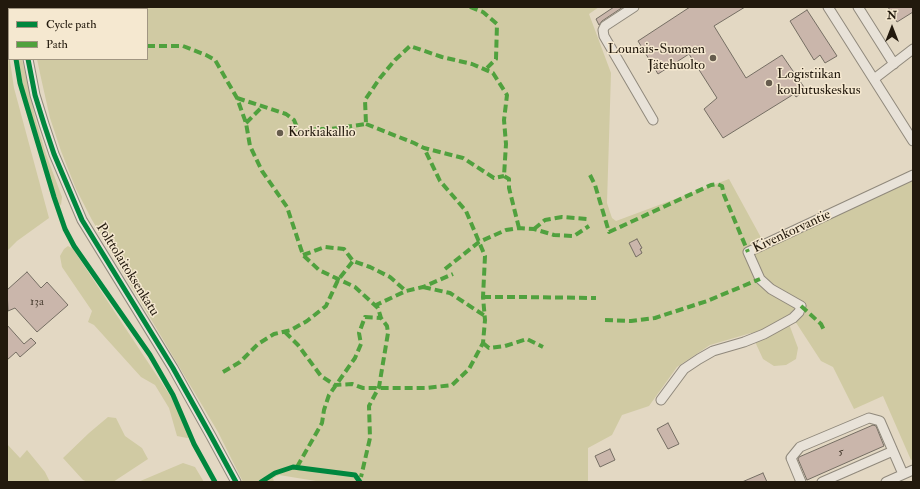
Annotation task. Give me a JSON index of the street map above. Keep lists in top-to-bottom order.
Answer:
{
  "streets": {
    "street": ["Kivenkorvantie", "Polttolaitoksenkatu"]
  },
  "places": ["Lounais-Suomen Jätehuolto", "Logistiikan koulutuskeskus", "Korkiakallio"],
  "house_numbers": ["13a", "5"],
  "legend": ["Cycle path", "Path"],
  "north": "top"
}
